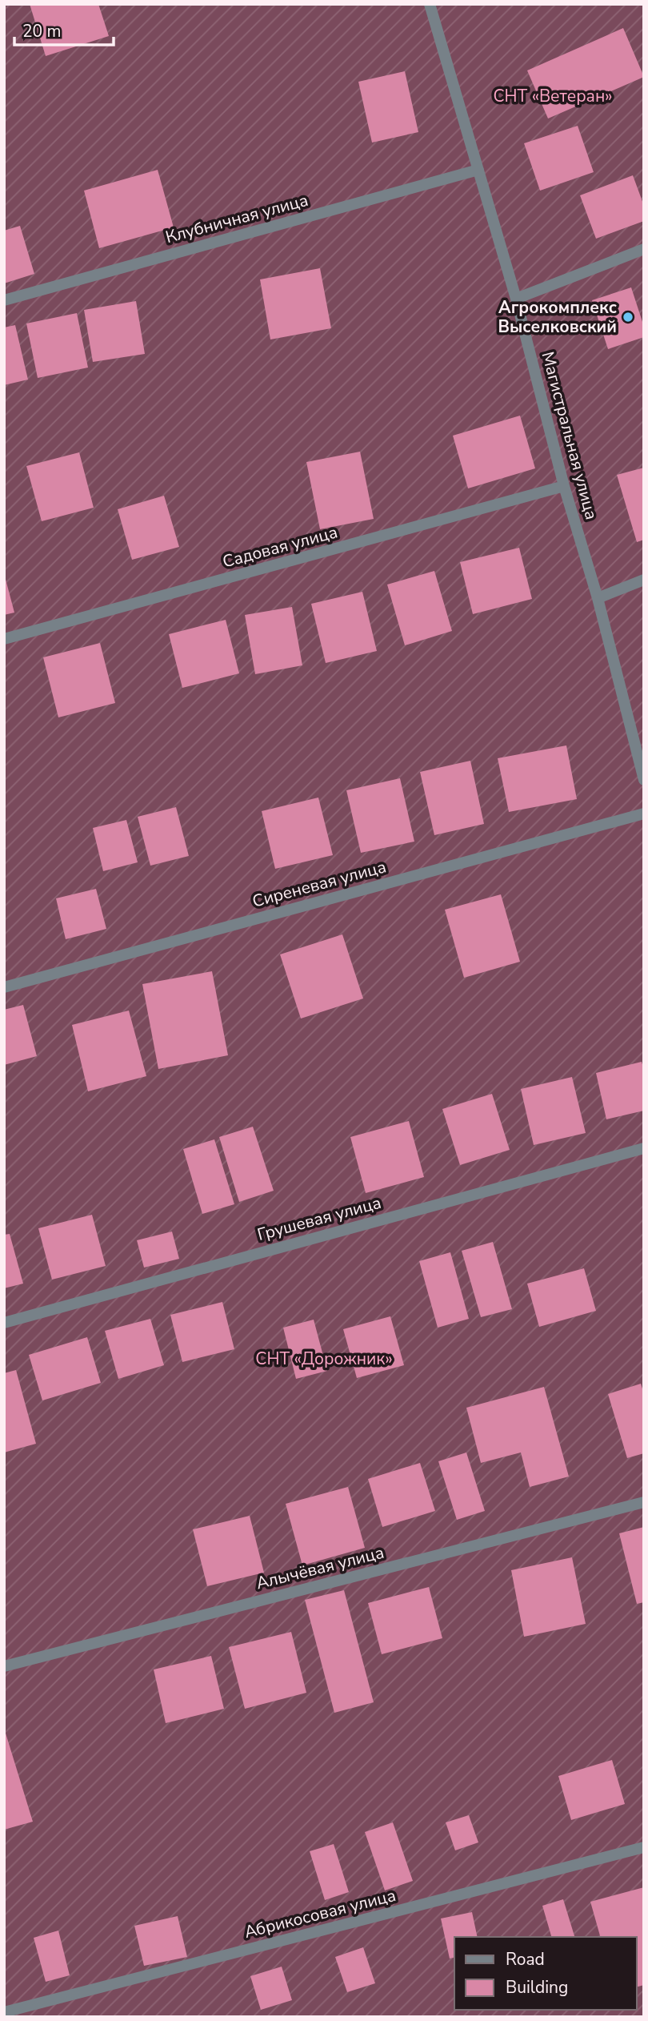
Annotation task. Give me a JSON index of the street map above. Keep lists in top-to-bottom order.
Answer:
{
  "streets": {
    "street": [
      "Клубничная улица",
      "Магистральная улица",
      "Садовая улица",
      "Сиреневая улица",
      "Грушевая улица",
      "Алычёвая улица",
      "Абрикосовая улица"
    ]
  },
  "crossings": [
    ["Клубничная улица", "Магистральная улица"],
    ["Магистральная улица", "Садовая улица"]
  ],
  "parks": ["СНТ «Ветеран»", "СНТ «Дорожник»"],
  "places": ["Агрокомплекс Выселковский"],
  "legend": ["Road", "Building"],
  "scale_bar": "20 m"
}
